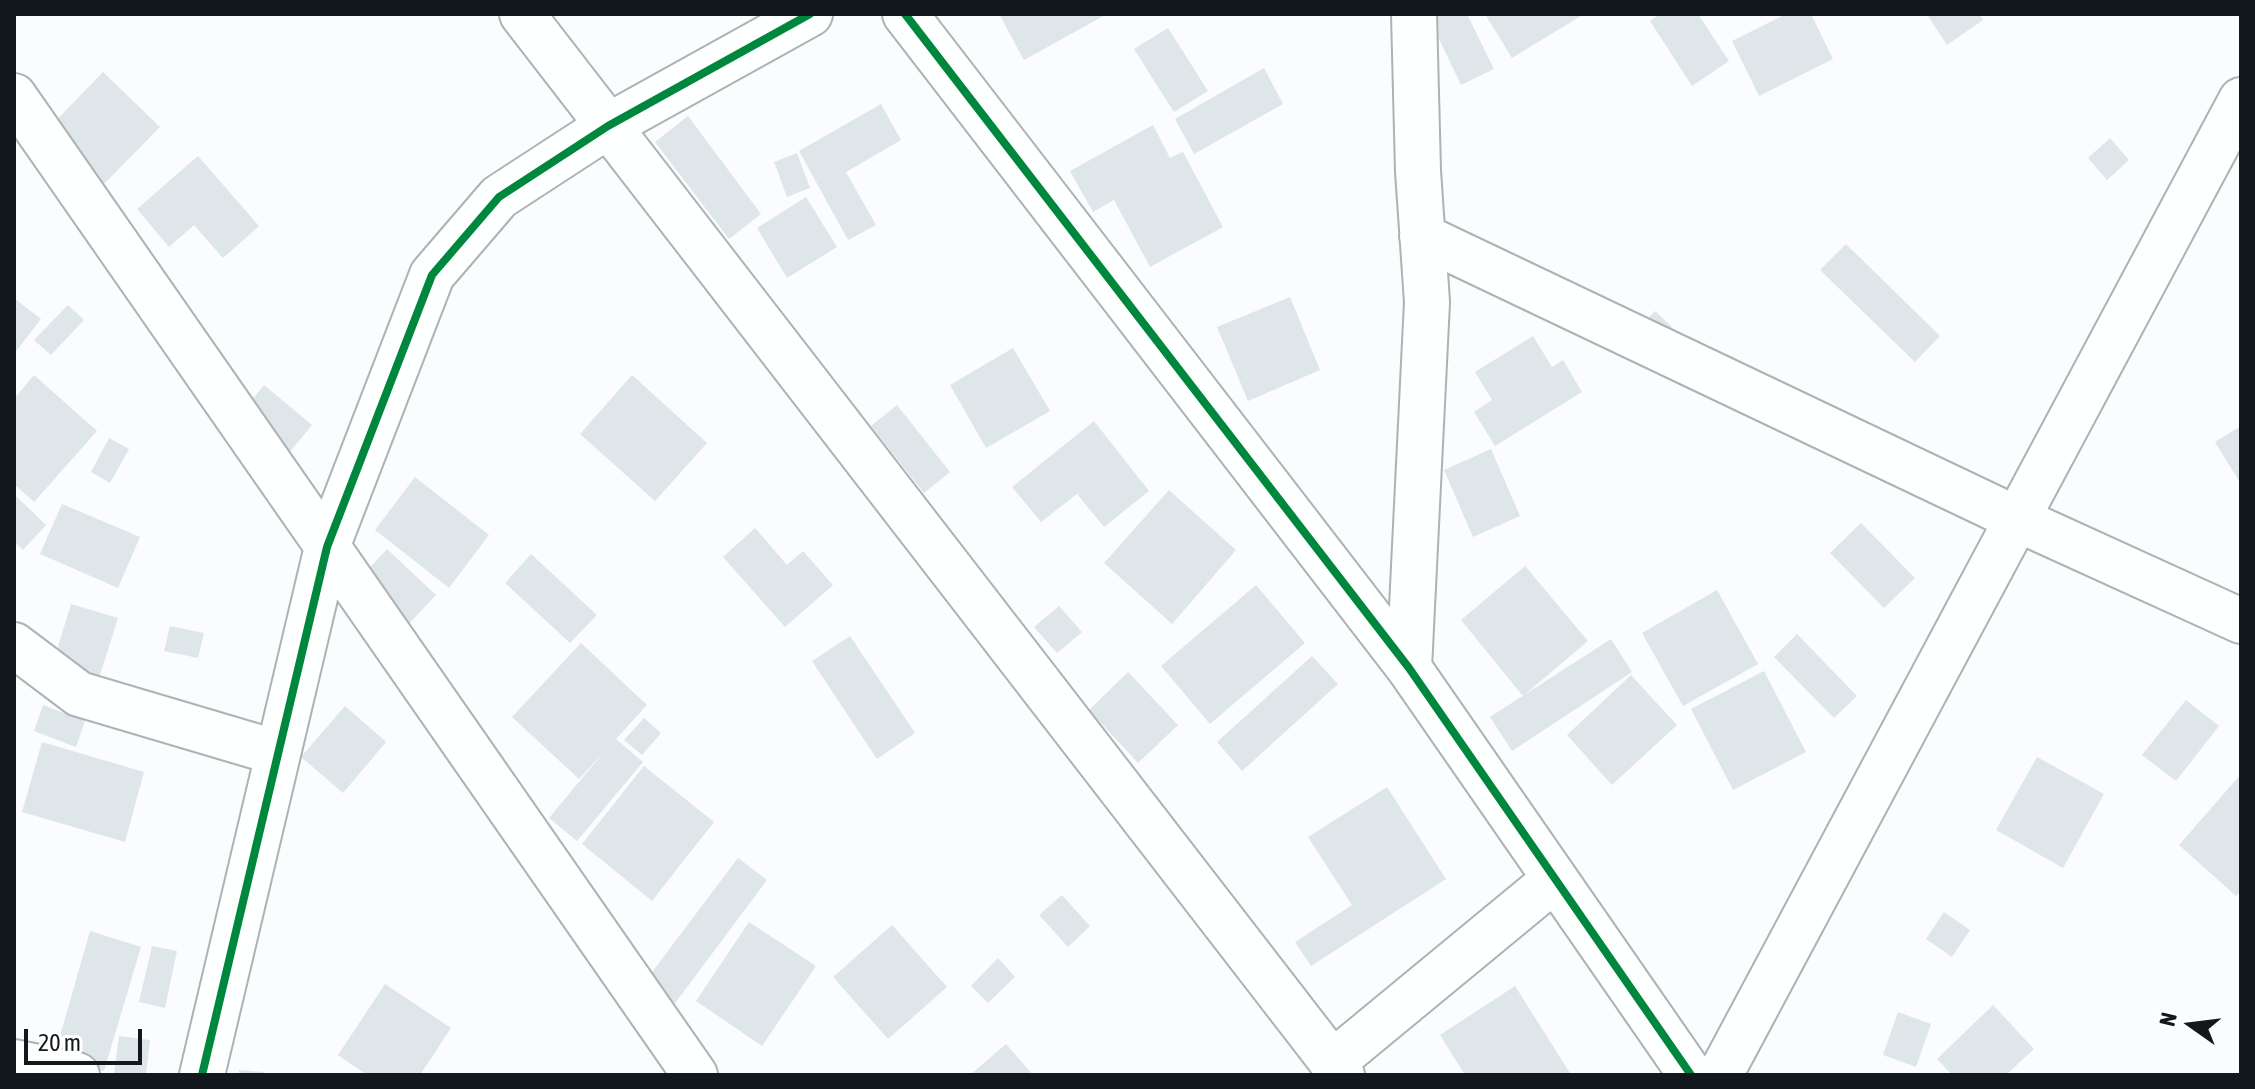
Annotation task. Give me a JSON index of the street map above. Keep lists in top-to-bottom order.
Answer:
{
  "scale_bar": "20 m",
  "north": "left"
}
